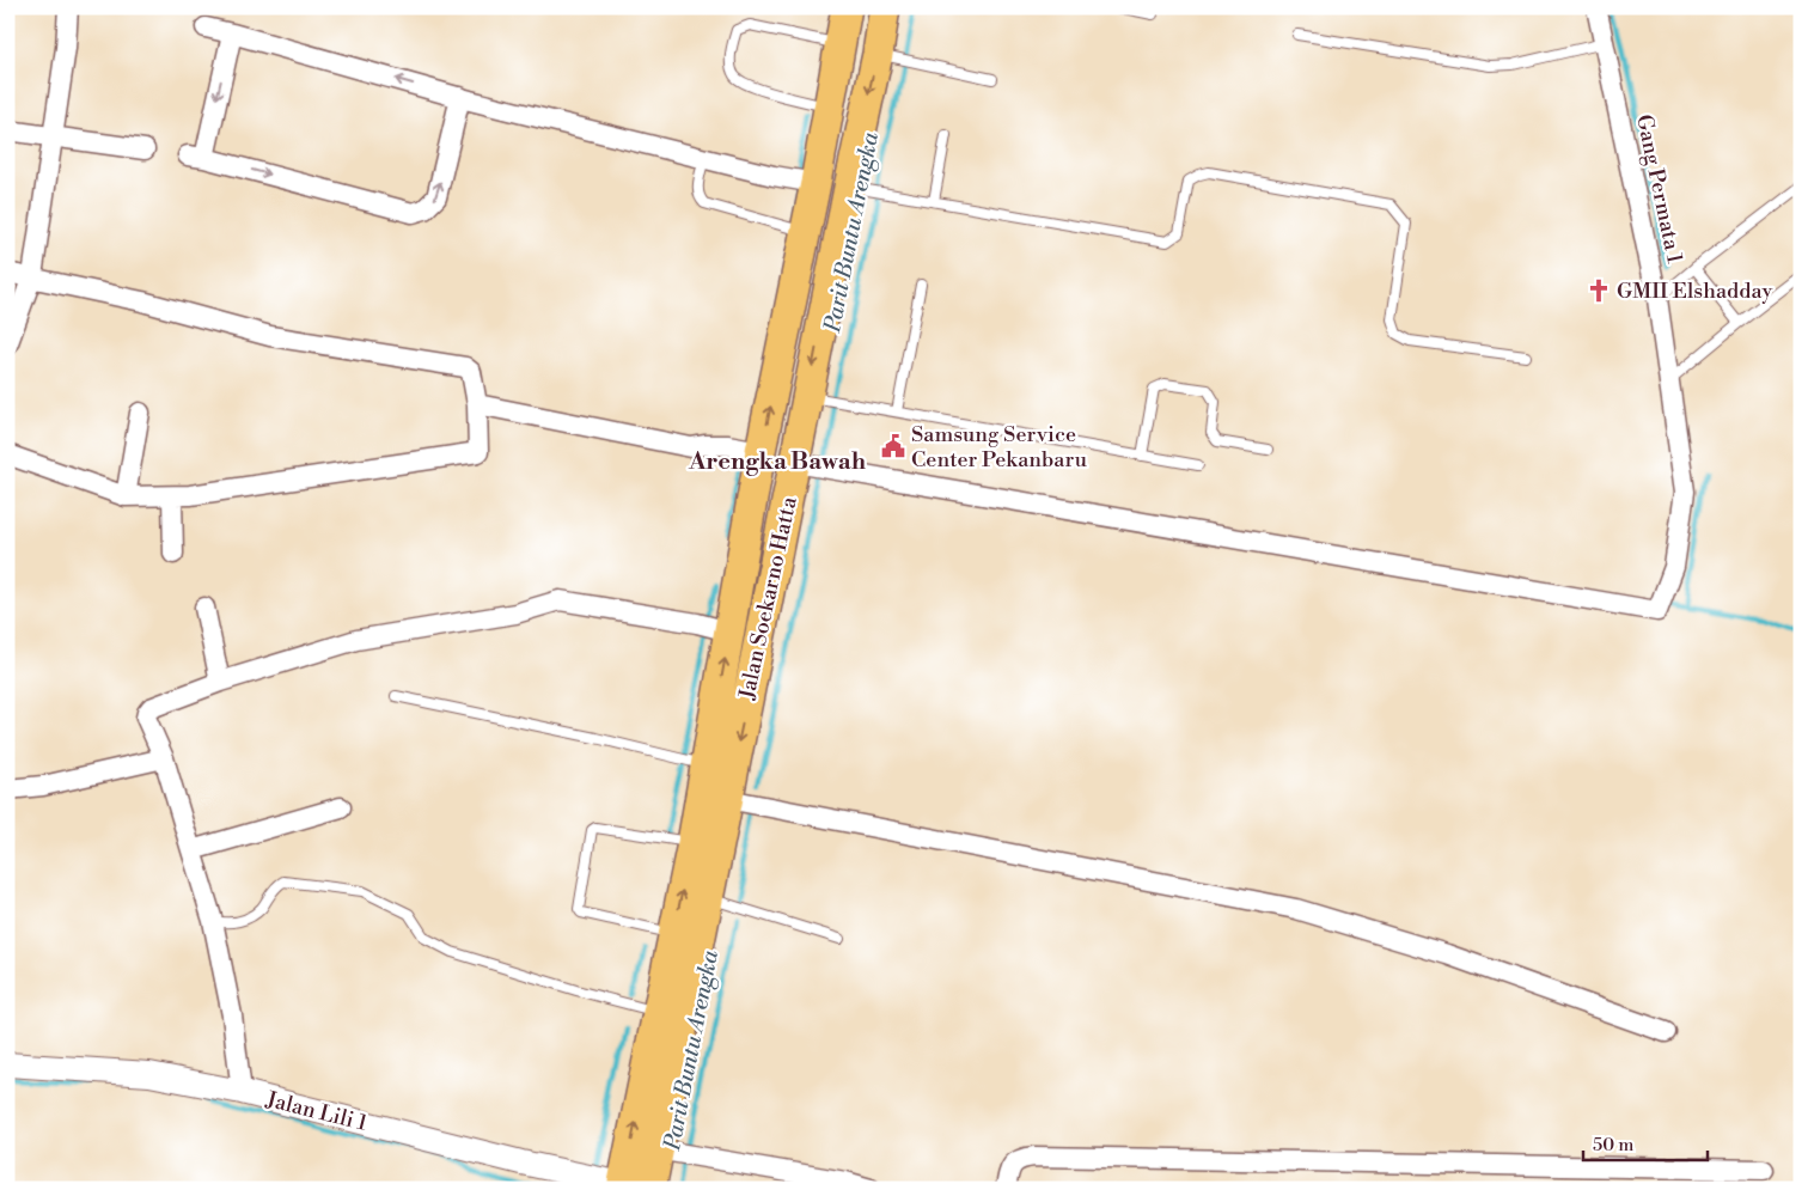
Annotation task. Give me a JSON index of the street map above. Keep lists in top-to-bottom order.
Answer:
{
  "streets": {
    "main road": ["Jalan Soekarno Hatta"],
    "street": ["Gang Permata 1", "Jalan Lili 1"]
  },
  "crossings": [
    ["Gang Permata 1", "Jalan Soekarno Hatta"],
    ["Jalan Soekarno Hatta", "Jalan Lili 1"]
  ],
  "districts": ["Arengka Bawah"],
  "water": ["Parit Buntu Arengka"],
  "places": {
    "church": ["GMII Elshadday"],
    "public building": ["Samsung Service Center Pekanbaru"]
  },
  "scale_bar": "50 m"
}
